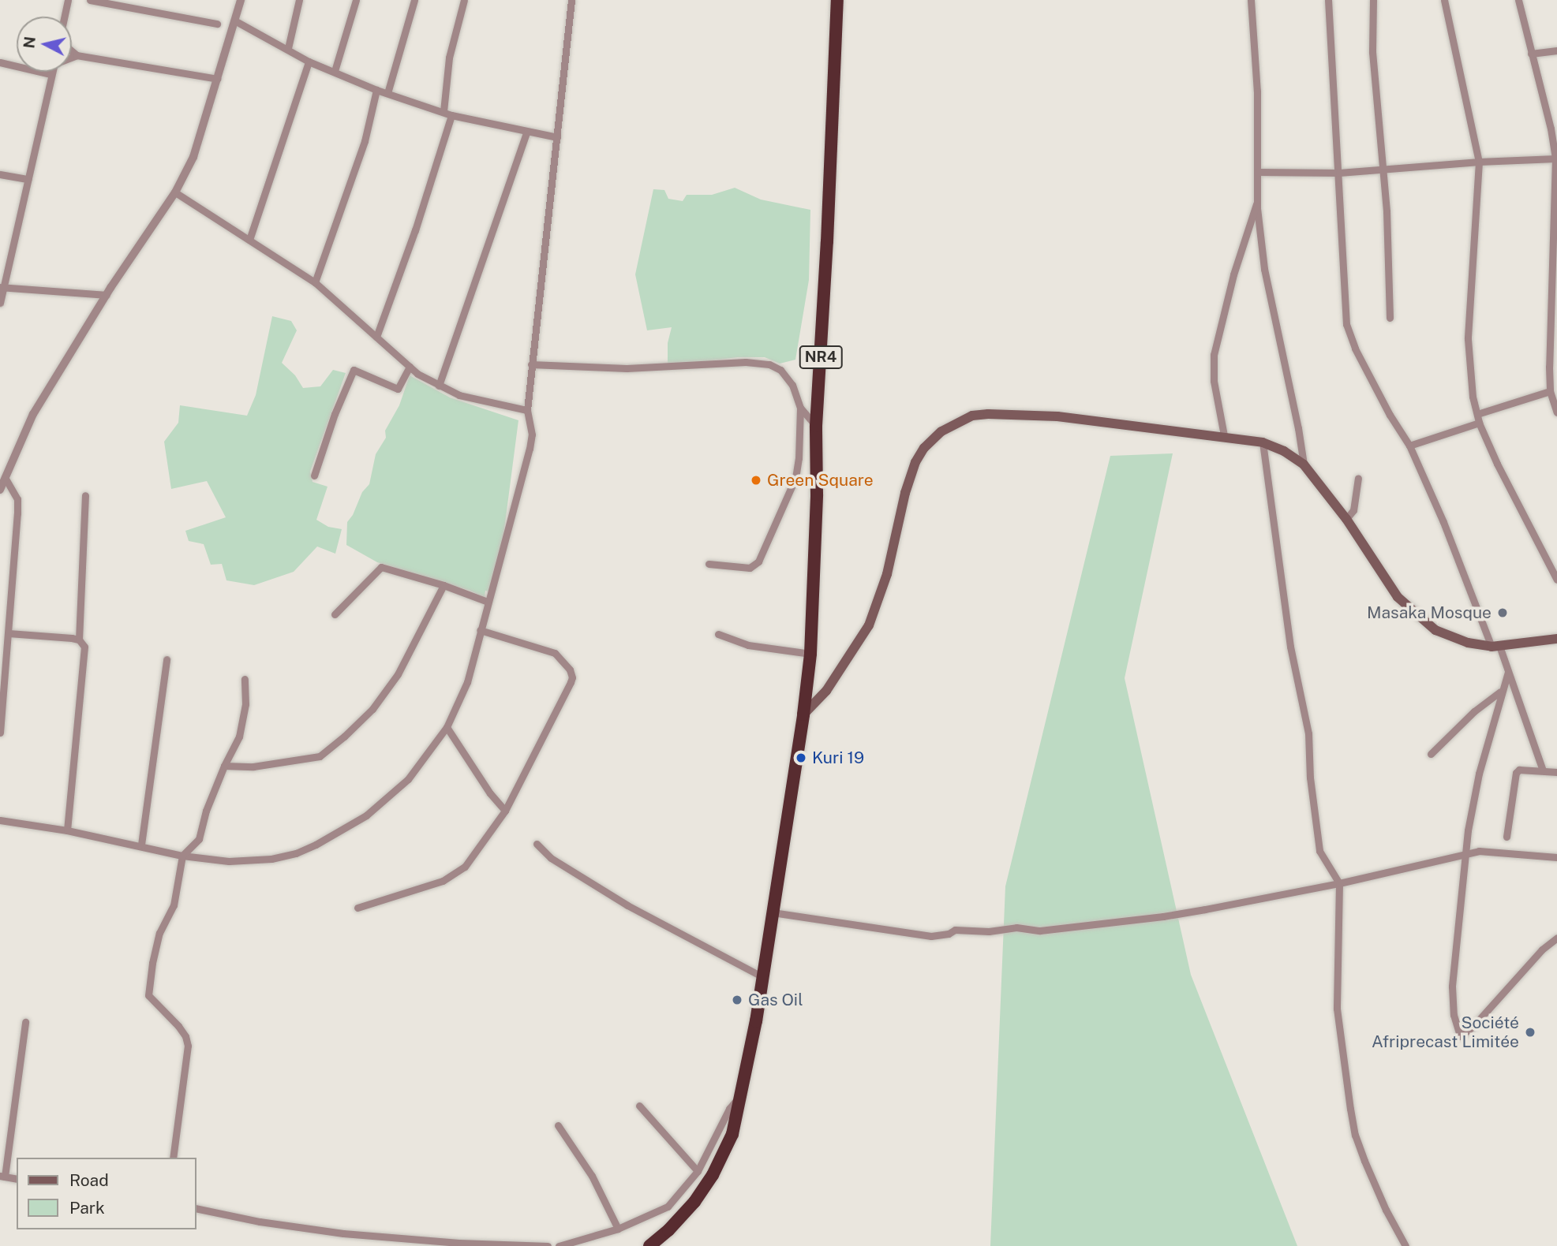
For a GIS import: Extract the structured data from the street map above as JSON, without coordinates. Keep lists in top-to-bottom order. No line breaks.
{"streets":{"highway":["NR4"]},"places":["Green Square","Masaka Mosque","Kuri 19","Gas Oil","Société Afriprecast Limitée"],"legend":["Road","Park"],"north":"left"}
